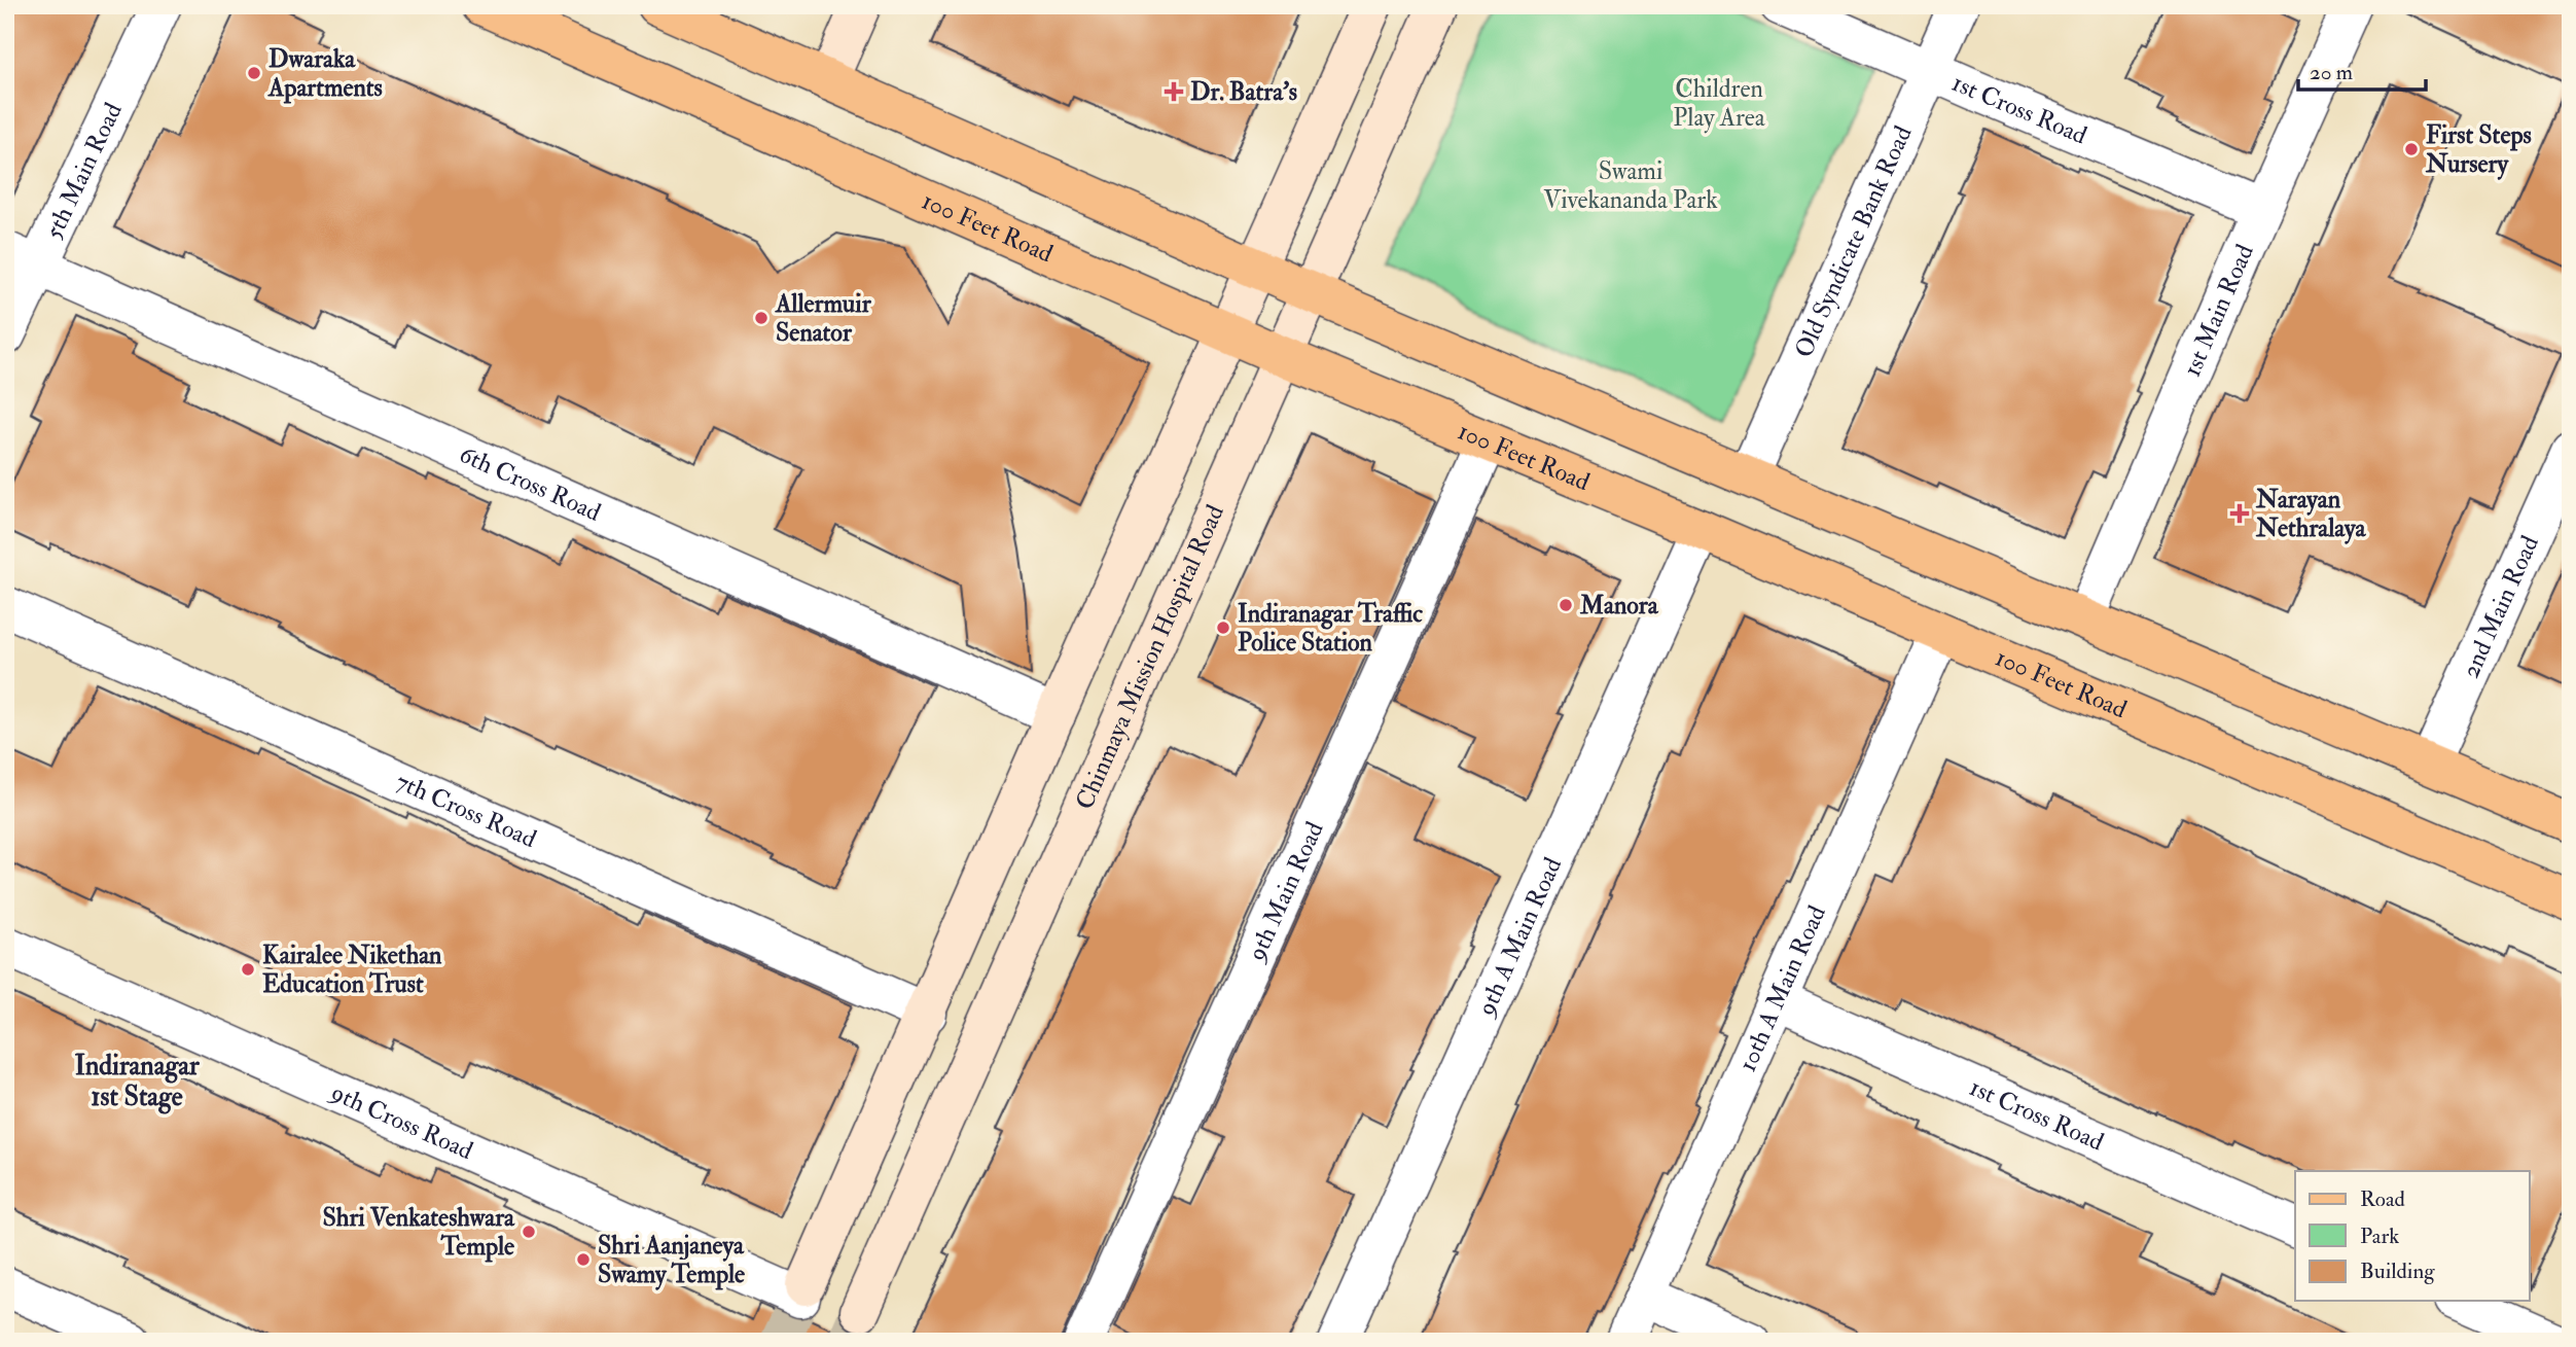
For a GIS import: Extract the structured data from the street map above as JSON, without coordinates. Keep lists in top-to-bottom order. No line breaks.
{"streets":{"main road":["100 Feet Road","Chinmaya Mission Hospital Road"],"street":["1st Cross Road","5th Main Road","Old Syndicate Bank Road","1st Main Road","6th Cross Road","2nd Main Road","7th Cross Road","9th Main Road","9th A Main Road","10th A Main Road","9th Cross Road"]},"crossings":[["1st Cross Road","Old Syndicate Bank Road"],["1st Cross Road","1st Main Road"],["1st Cross Road","10th A Main Road"],["5th Main Road","6th Cross Road"],["100 Feet Road","Chinmaya Mission Hospital Road"],["100 Feet Road","9th Main Road"],["100 Feet Road","9th A Main Road"],["100 Feet Road","10th A Main Road"],["Chinmaya Mission Hospital Road","9th Cross Road"]],"districts":["Indiranagar 1st Stage"],"parks":["Children Play Area","Swami Vivekananda Park"],"places":{"other":["Dwaraka Apartments","First Steps Nursery","Allermuir Senator","Manora","Indiranagar Traffic Police Station","Kairalee Nikethan Education Trust","Shri Venkateshwara Temple","Shri Aanjaneya Swamy Temple"],"health":["Dr. Batra's","Narayan Nethralaya"]},"legend":["Road","Park","Building"],"scale_bar":"20 m"}
